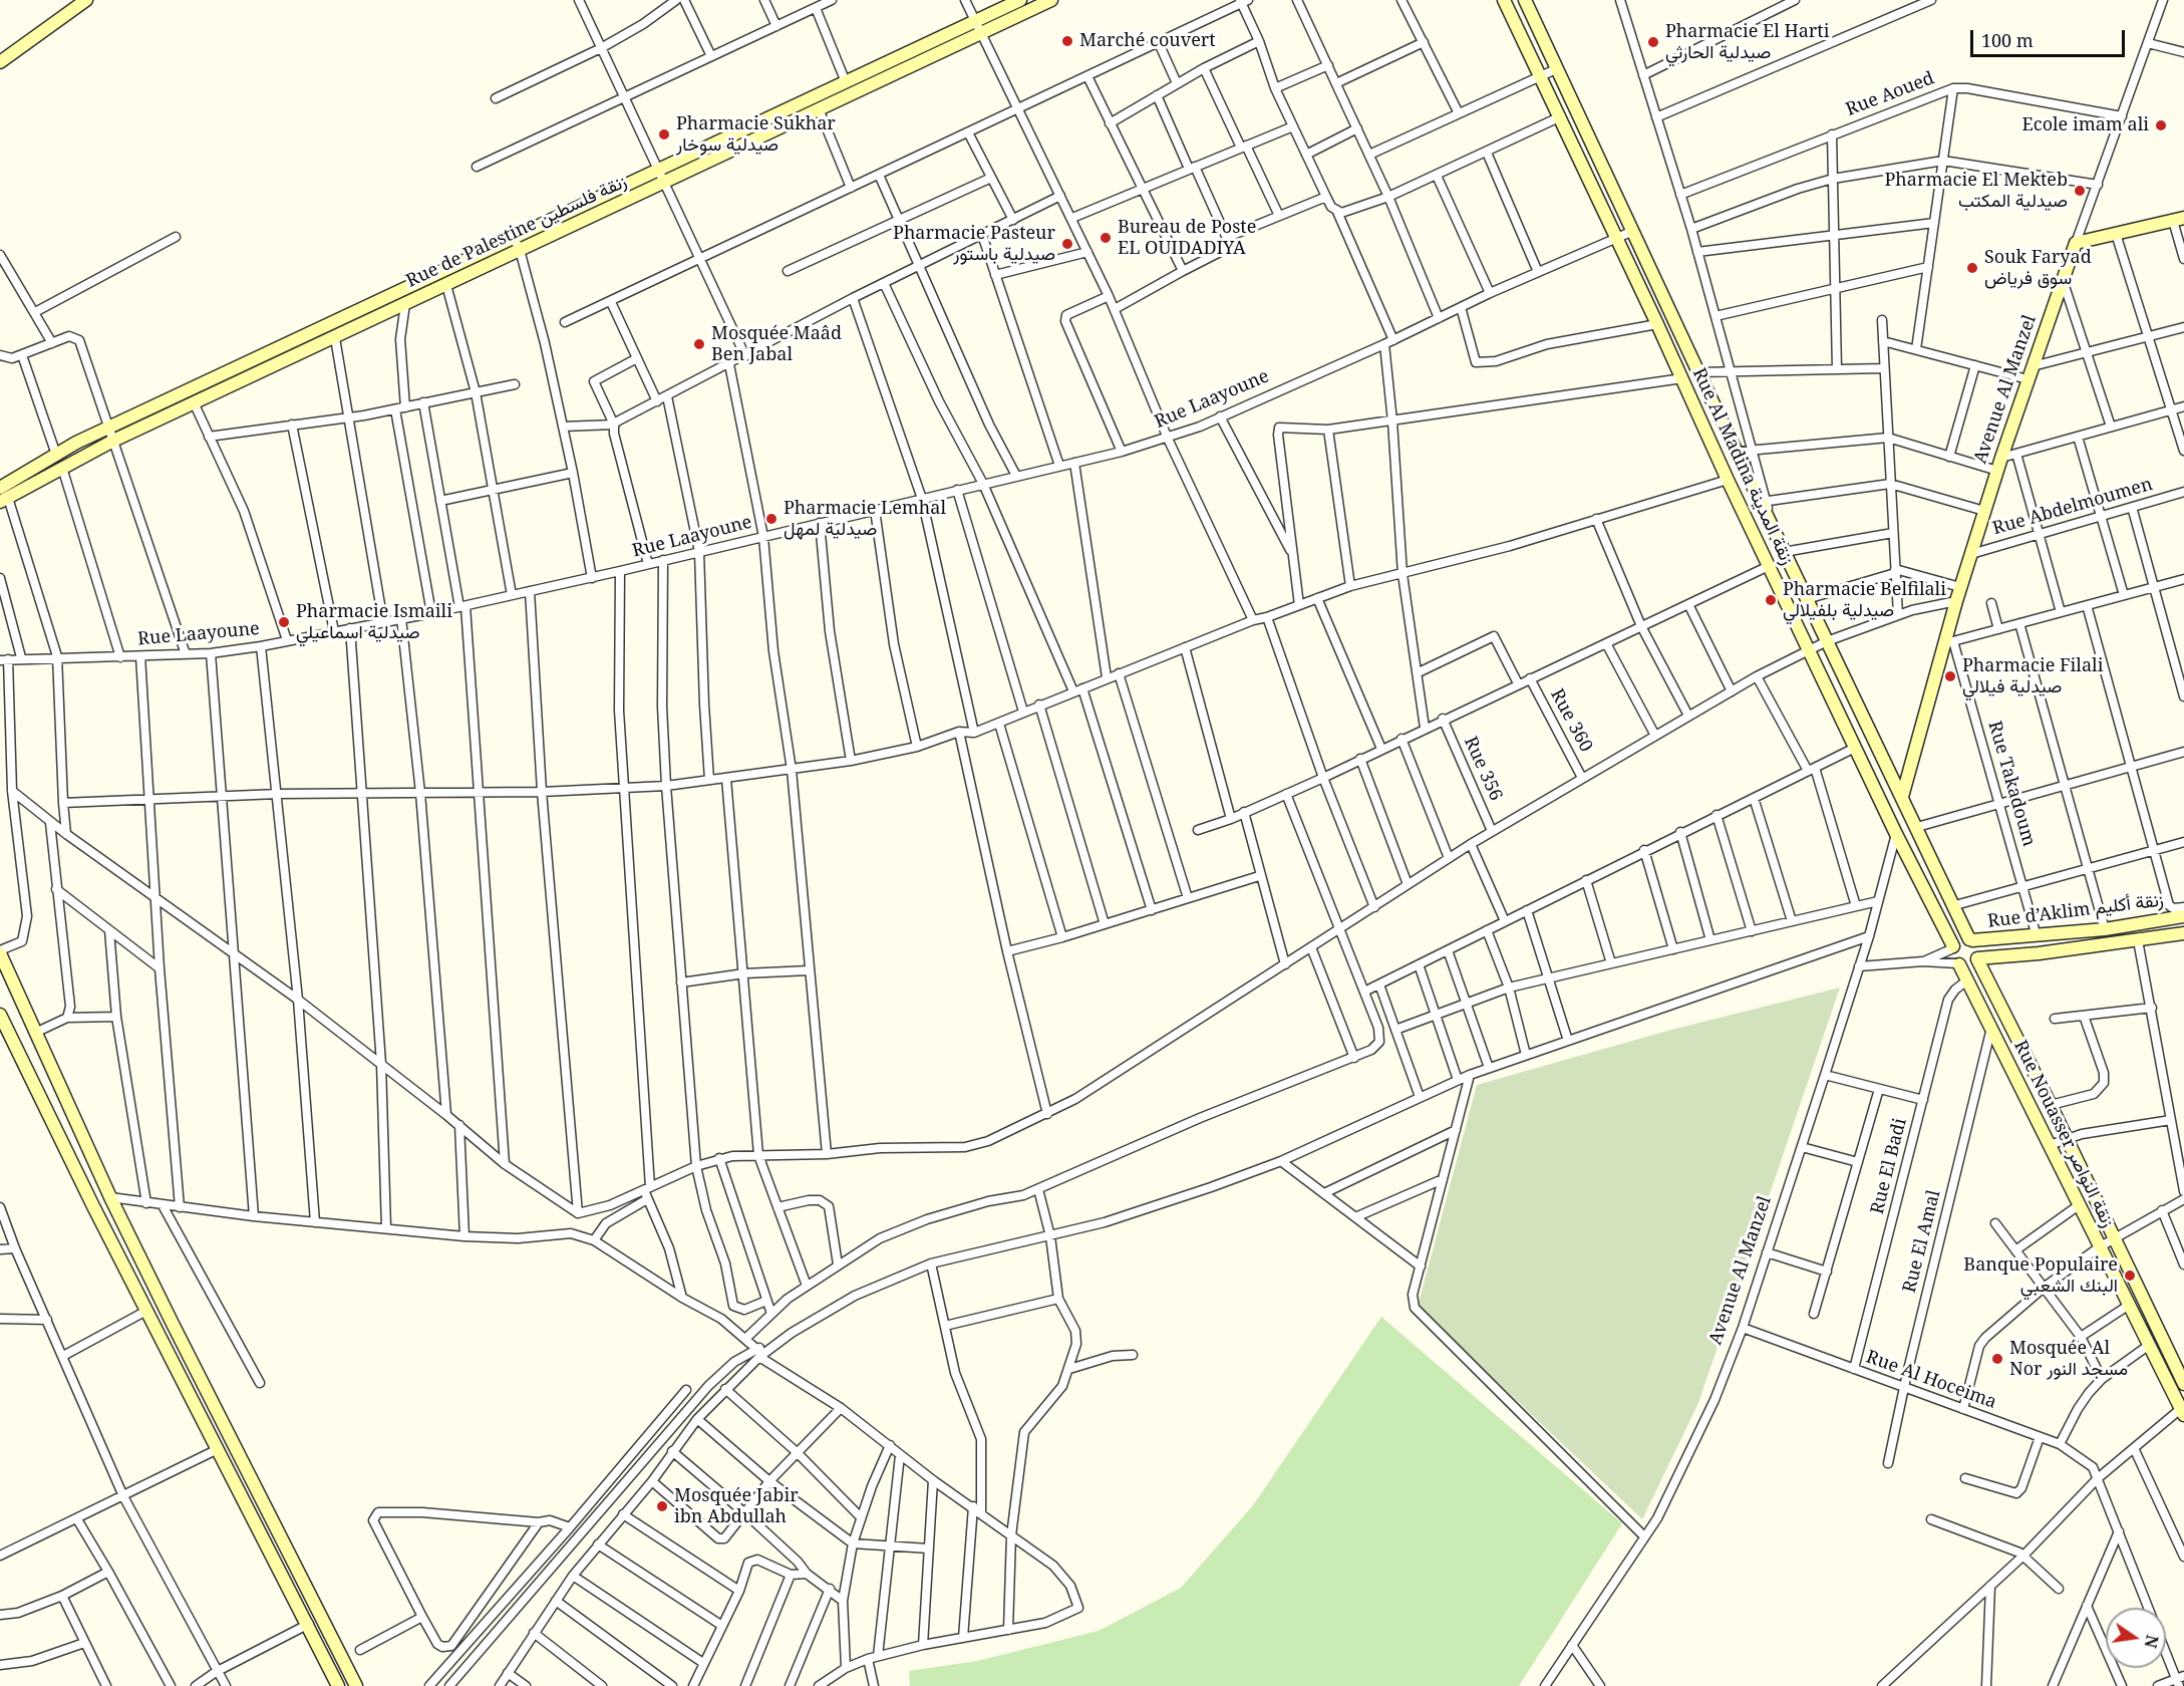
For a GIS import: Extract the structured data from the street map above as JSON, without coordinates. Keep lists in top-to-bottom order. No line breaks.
{"streets":{"main road":["Rue de Palestine زنقة فلسطين","Avenue Al Manzel","Rue Al Madina زنقة المدينة","Rue d’Aklim زنقة أكليم","Rue Nouasser زنقة النواصر"],"street":["Rue Aoued","Rue Laayoune","Rue Abdelmoumen","Rue 360","Rue 356","Rue Takadoum","Rue El Badi","Rue El Amal","Rue Al Hoceima"]},"crossings":[["Rue Aoued","Avenue Al Manzel"],["Avenue Al Manzel","Rue Al Madina زنقة المدينة"],["Avenue Al Manzel","Rue Abdelmoumen"],["Avenue Al Manzel","Rue Takadoum"],["Avenue Al Manzel","Rue Al Hoceima"],["Rue Laayoune","Rue Al Madina زنقة المدينة"],["Rue Al Madina زنقة المدينة","Rue d’Aklim زنقة أكليم"],["Rue Al Madina زنقة المدينة","Rue Nouasser زنقة النواصر"],["Rue Takadoum","Rue d’Aklim زنقة أكليم"],["Rue d’Aklim زنقة أكليم","Rue Nouasser زنقة النواصر"],["Rue Nouasser زنقة النواصر","Rue El Badi"],["Rue Nouasser زنقة النواصر","Rue El Amal"],["Rue El Badi","Rue Al Hoceima"],["Rue El Amal","Rue Al Hoceima"]],"places":["Marché couvert","Pharmacie El Harti صيدلية الحارثي","Ecole imam ali","Pharmacie Sukhar صيدلية سوخار","Pharmacie El Mekteb صيدلية المكتب","Bureau de Poste EL OUIDADIYA","Pharmacie Pasteur صيدلية باستور","Souk Faryad سوق فرياض","Mosquée Maâd Ben Jabal","Pharmacie Lemhal صيدلية لمهل","Pharmacie Belfilali صيدلية بلفيلالي","Pharmacie Ismaili صيدلية اسماعيلي","Pharmacie Filali صيدلية فيلالي","Banque Populaire البنك الشعبي","Mosquée Al Nor مسجد النور","Mosquée Jabir ibn Abdullah"],"scale_bar":"100 m","north":"right"}
